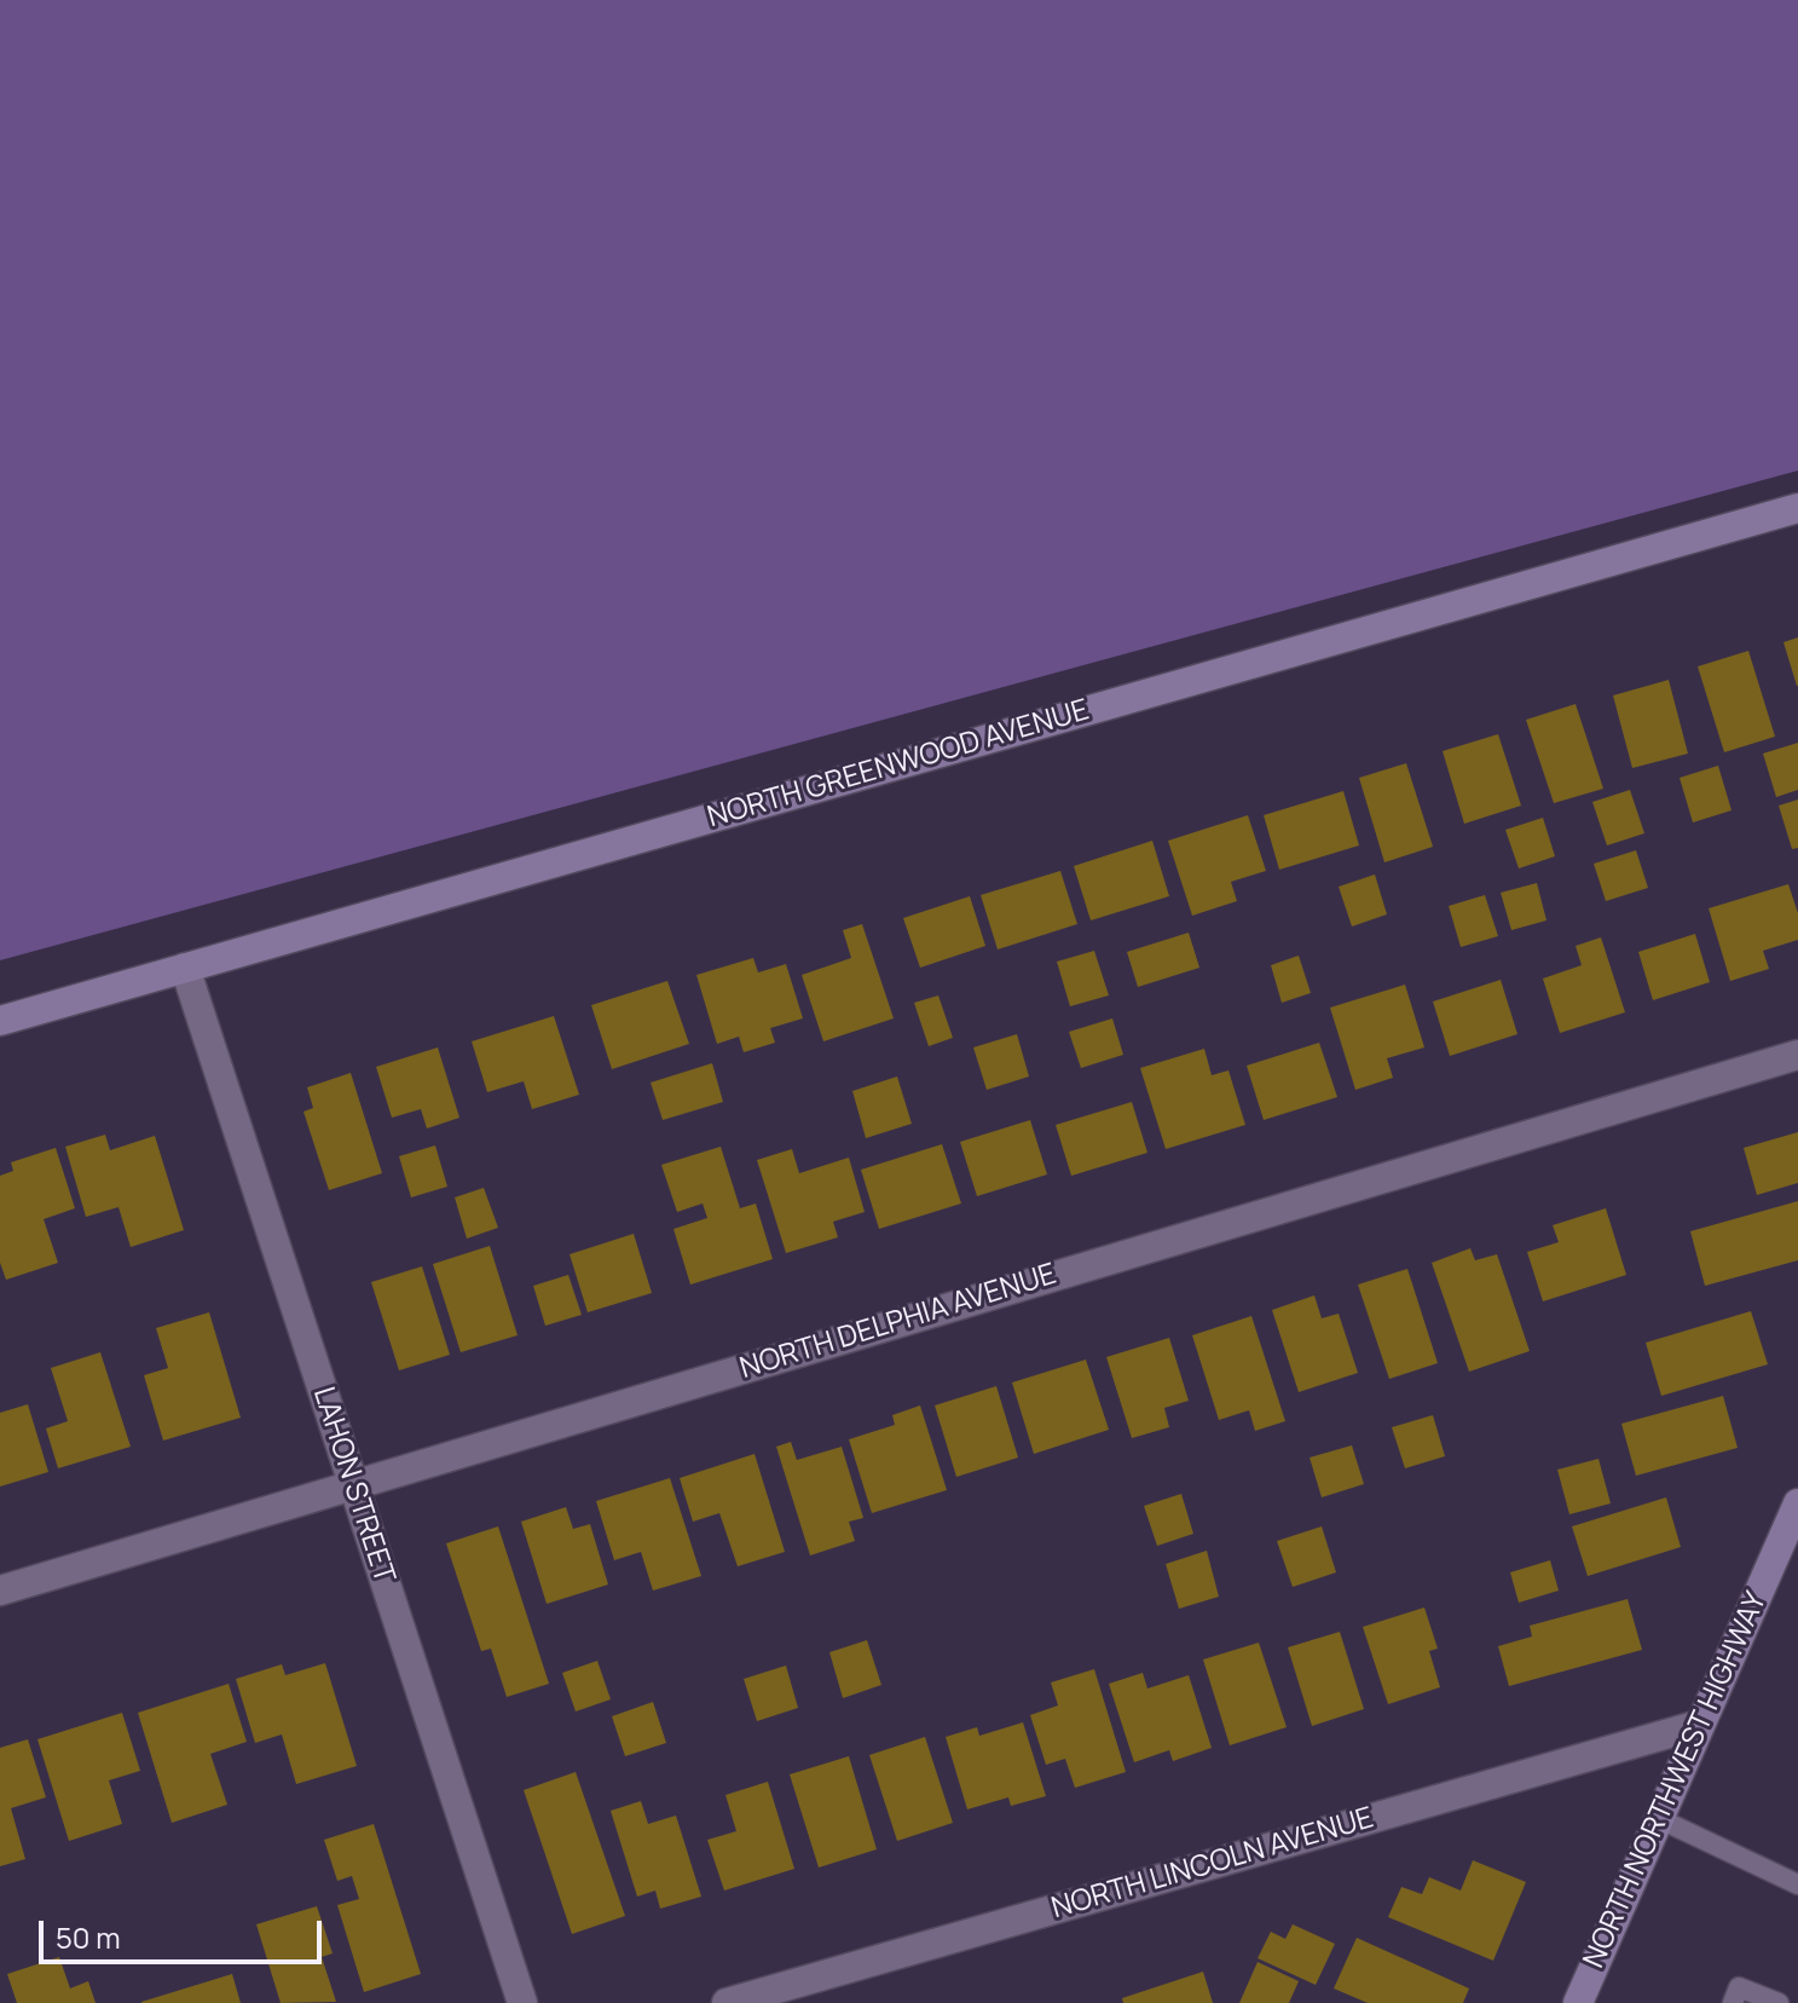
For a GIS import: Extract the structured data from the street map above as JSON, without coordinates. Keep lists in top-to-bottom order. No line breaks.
{"streets":{"street":["NORTH GREENWOOD AVENUE","NORTH DELPHIA AVENUE","LAHON STREET","NORTH NORTHWEST HIGHWAY","NORTH LINCOLN AVENUE"]},"crossings":[["NORTH GREENWOOD AVENUE","LAHON STREET"],["NORTH DELPHIA AVENUE","LAHON STREET"],["NORTH NORTHWEST HIGHWAY","NORTH LINCOLN AVENUE"]],"scale_bar":"50 m"}
